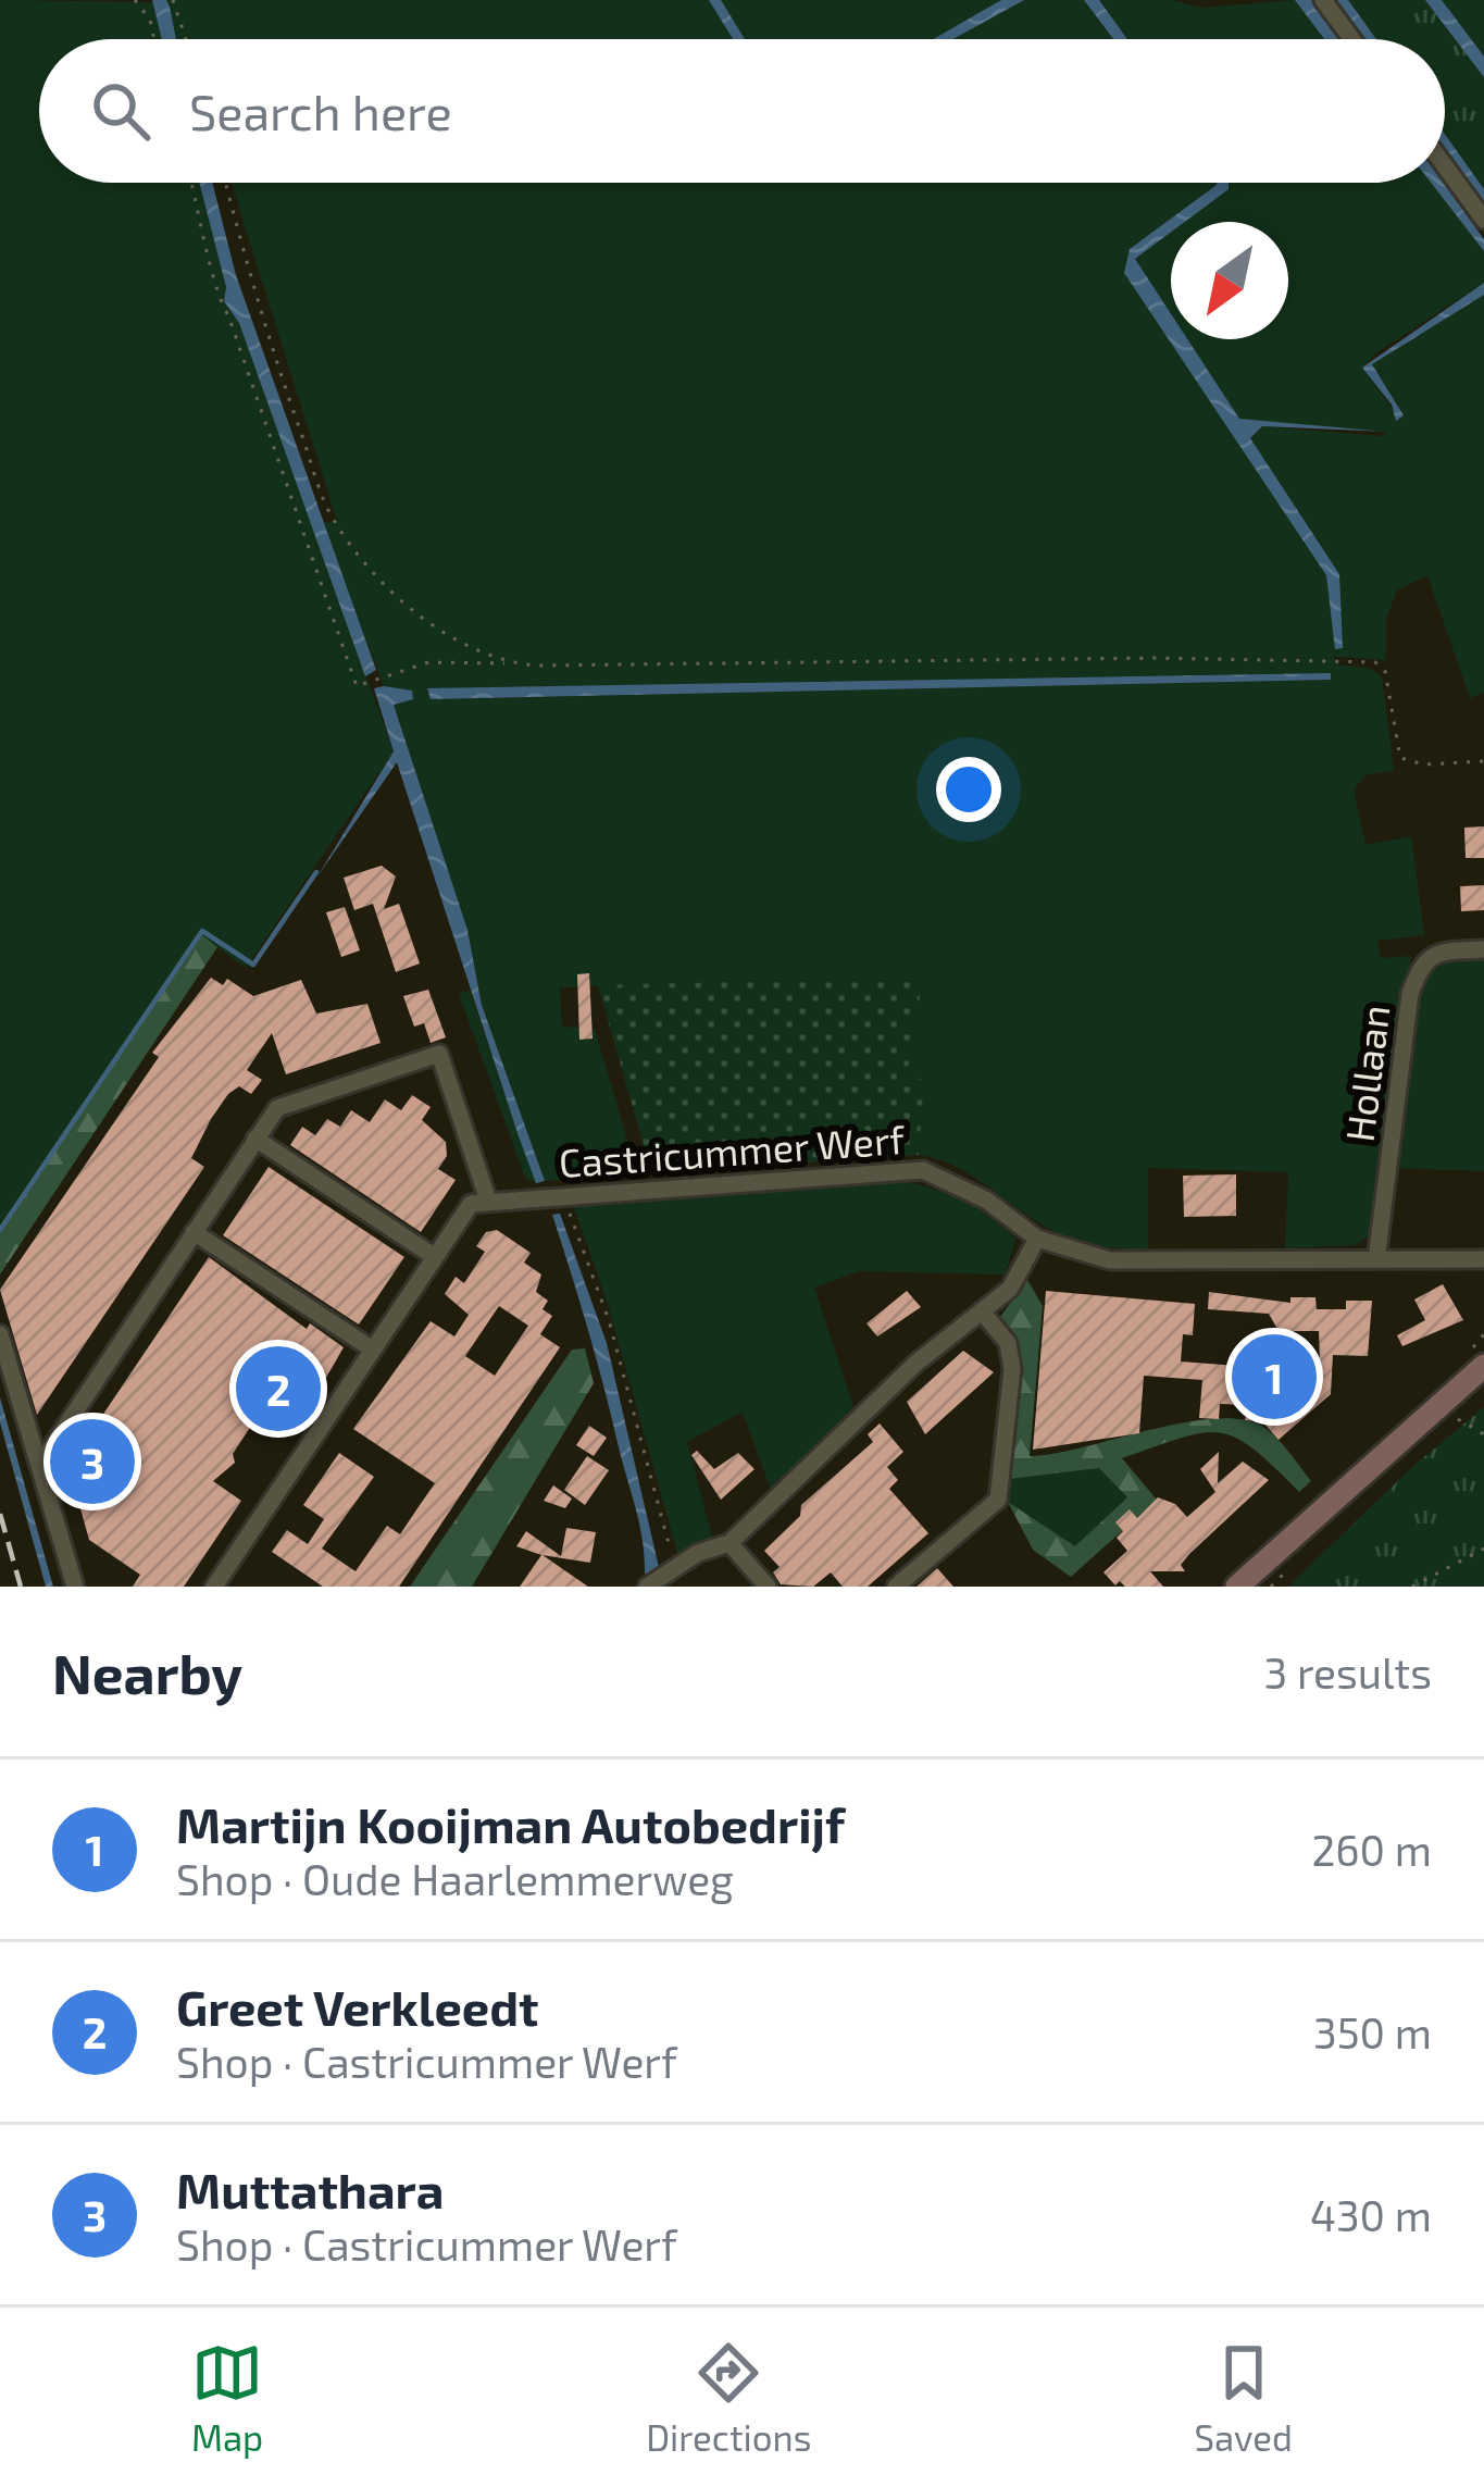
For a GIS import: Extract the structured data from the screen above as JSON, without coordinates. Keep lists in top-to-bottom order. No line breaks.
{"streets":{"street":["Hollaan","Castricummer Werf"]},"north":"bottom left","page":{"search":"Search here","pins":["1","2","3"],"heading":["Nearby","3 results"],"list":[{"mark":"1","name":"Martijn Kooijman Autobedrijf","note":"Shop · Oude Haarlemmerweg","value":"260 m"},{"mark":"2","name":"Greet Verkleedt","note":"Shop · Castricummer Werf","value":"350 m"},{"mark":"3","name":"Muttathara","note":"Shop · Castricummer Werf","value":"430 m"}],"nav":["Map","Directions","Saved"]}}
